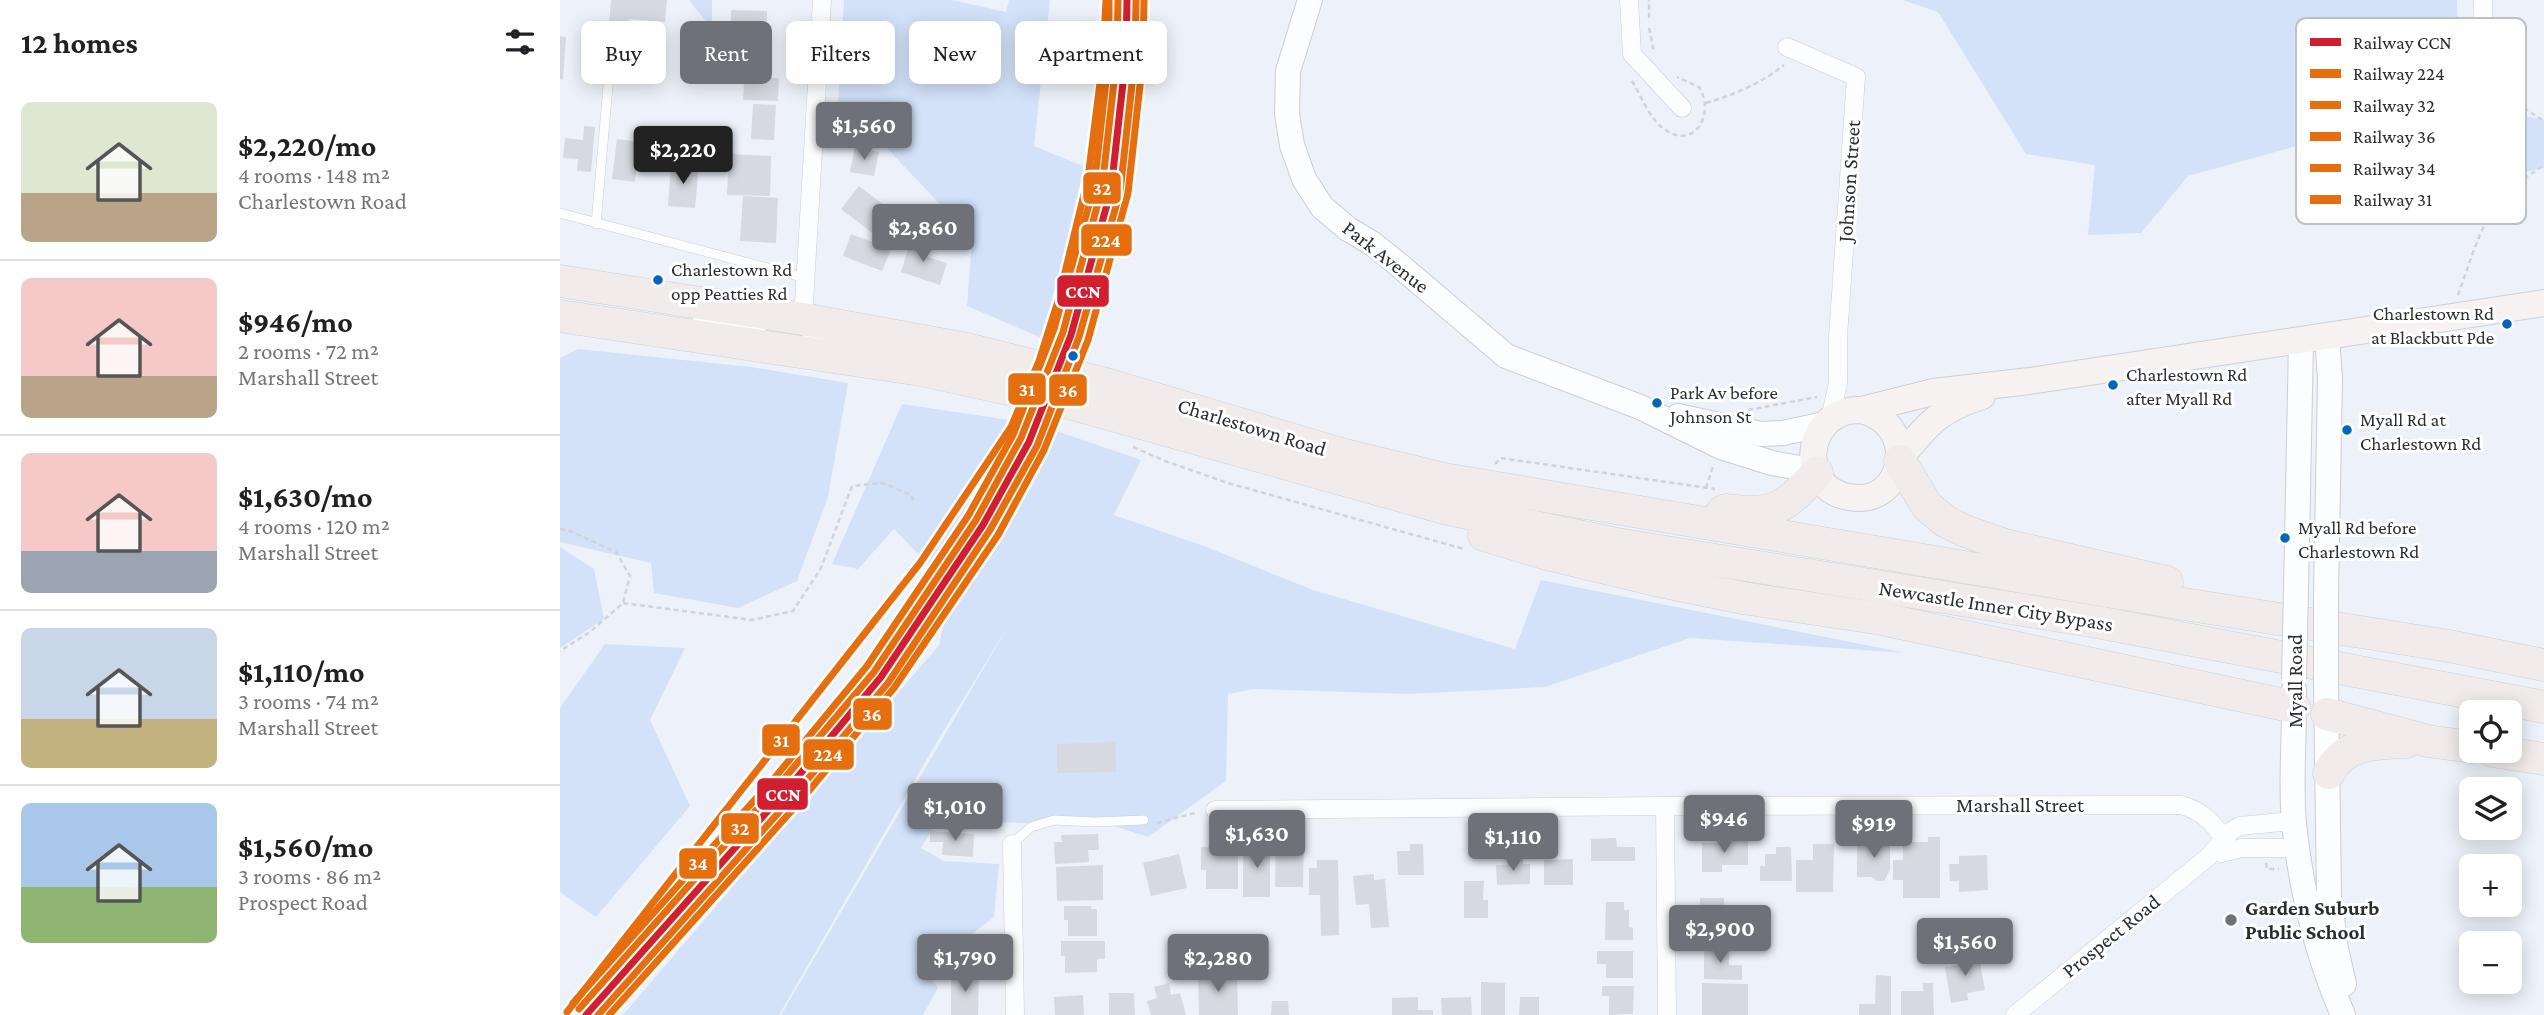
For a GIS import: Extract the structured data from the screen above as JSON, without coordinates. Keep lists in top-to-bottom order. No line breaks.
{"streets":{"highway":["Charlestown Road","Newcastle Inner City Bypass"],"main road":["Park Avenue","Myall Road"],"street":["Johnson Street","Marshall Street","Prospect Road"]},"crossings":[["Johnson Street","Park Avenue"],["Charlestown Road","Newcastle Inner City Bypass"],["Myall Road","Prospect Road"],["Marshall Street","Prospect Road"]],"places":["Charlestown Rd opp Peatties Rd","Charlestown Rd at Blackbutt Pde","Charlestown Rd after Myall Rd","Park Av before Johnson St","Myall Rd at Charlestown Rd","Myall Rd before Charlestown Rd","Garden Suburb Public School"],"lines":["rail line CCN","rail line 224","rail line 32","rail line 36","rail line 34","rail line 31"],"legend":["Railway CCN","Railway 224","Railway 32","Railway 36","Railway 34","Railway 31"],"page":{"heading":"12 homes","chip":["Buy","Rent","Filters","New","Apartment"],"list":[{"name":"$2,220/mo","note":"4 rooms · 148 m² · Charlestown Road"},{"name":"$946/mo","note":"2 rooms · 72 m² · Marshall Street"},{"name":"$1,630/mo","note":"4 rooms · 120 m² · Marshall Street"},{"name":"$1,110/mo","note":"3 rooms · 74 m² · Marshall Street"},{"name":"$1,560/mo","note":"3 rooms · 86 m² · Prospect Road"}],"price":["$1,560","$2,220","$2,860","$1,010","$946","$919","$1,630","$1,110","$2,900","$1,560","$1,790","$2,280"],"map_buttons":["+","−"]}}
